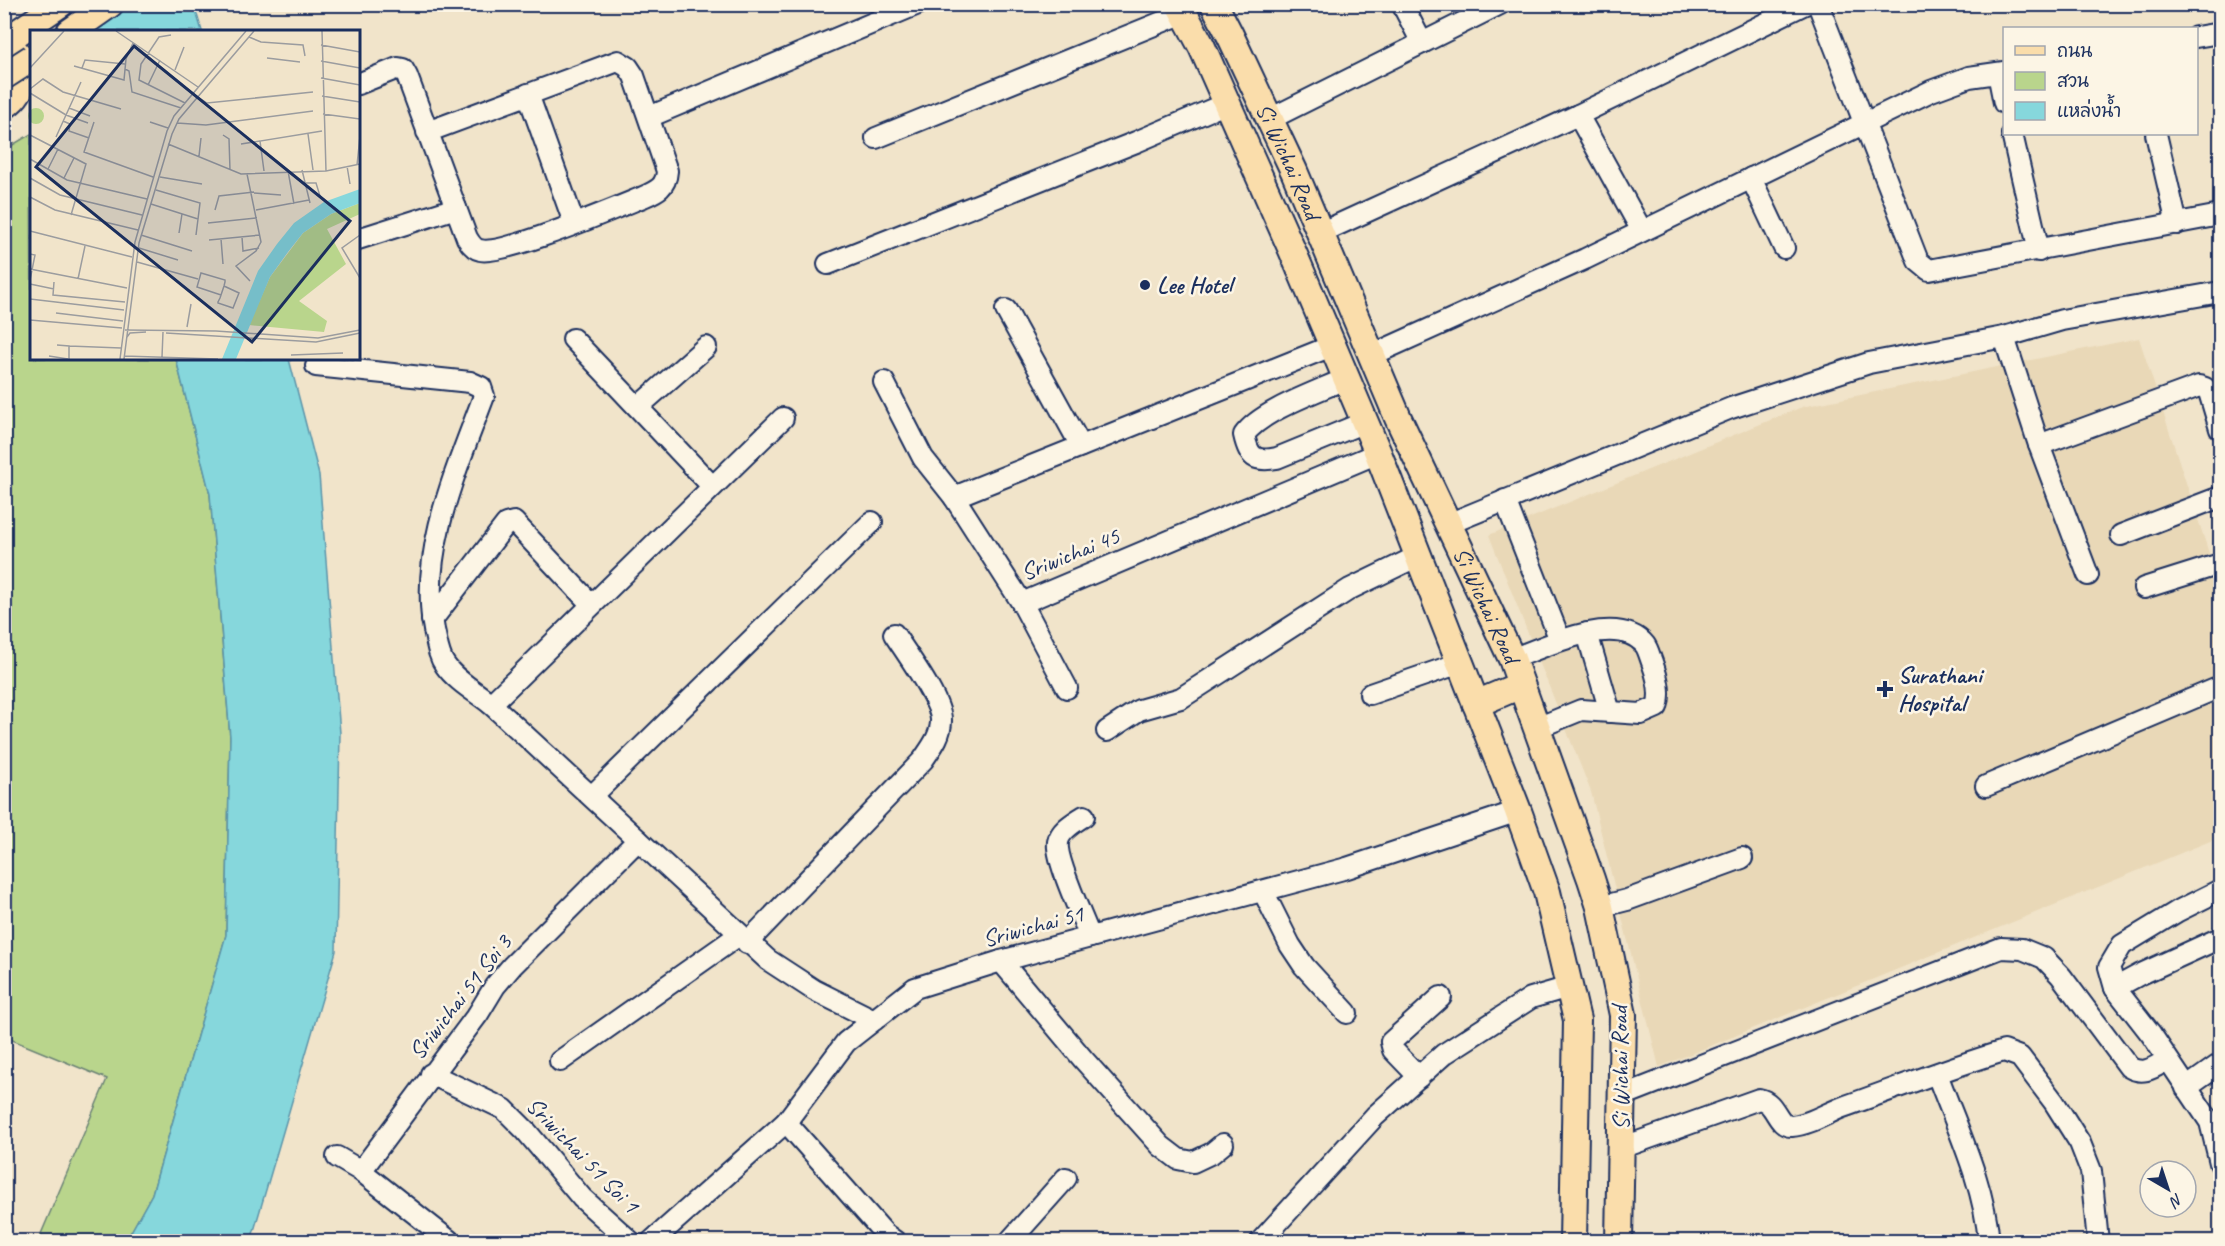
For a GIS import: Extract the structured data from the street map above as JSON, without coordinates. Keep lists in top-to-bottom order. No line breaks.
{"streets":{"main road":["Si Wichai Road"],"street":["Sriwichai 45","Sriwichai 51","Sriwichai 51 Soi 3","Sriwichai 51 Soi 1"]},"crossings":[["Si Wichai Road","Sriwichai 45"],["Si Wichai Road","Sriwichai 51"],["Sriwichai 51 Soi 3","Sriwichai 51 Soi 1"]],"places":{"other":["Lee Hotel"],"health":["Surathani Hospital"]},"legend":["ถนน","สวน","แหล่งน้ำ"],"north":"bottom right"}
